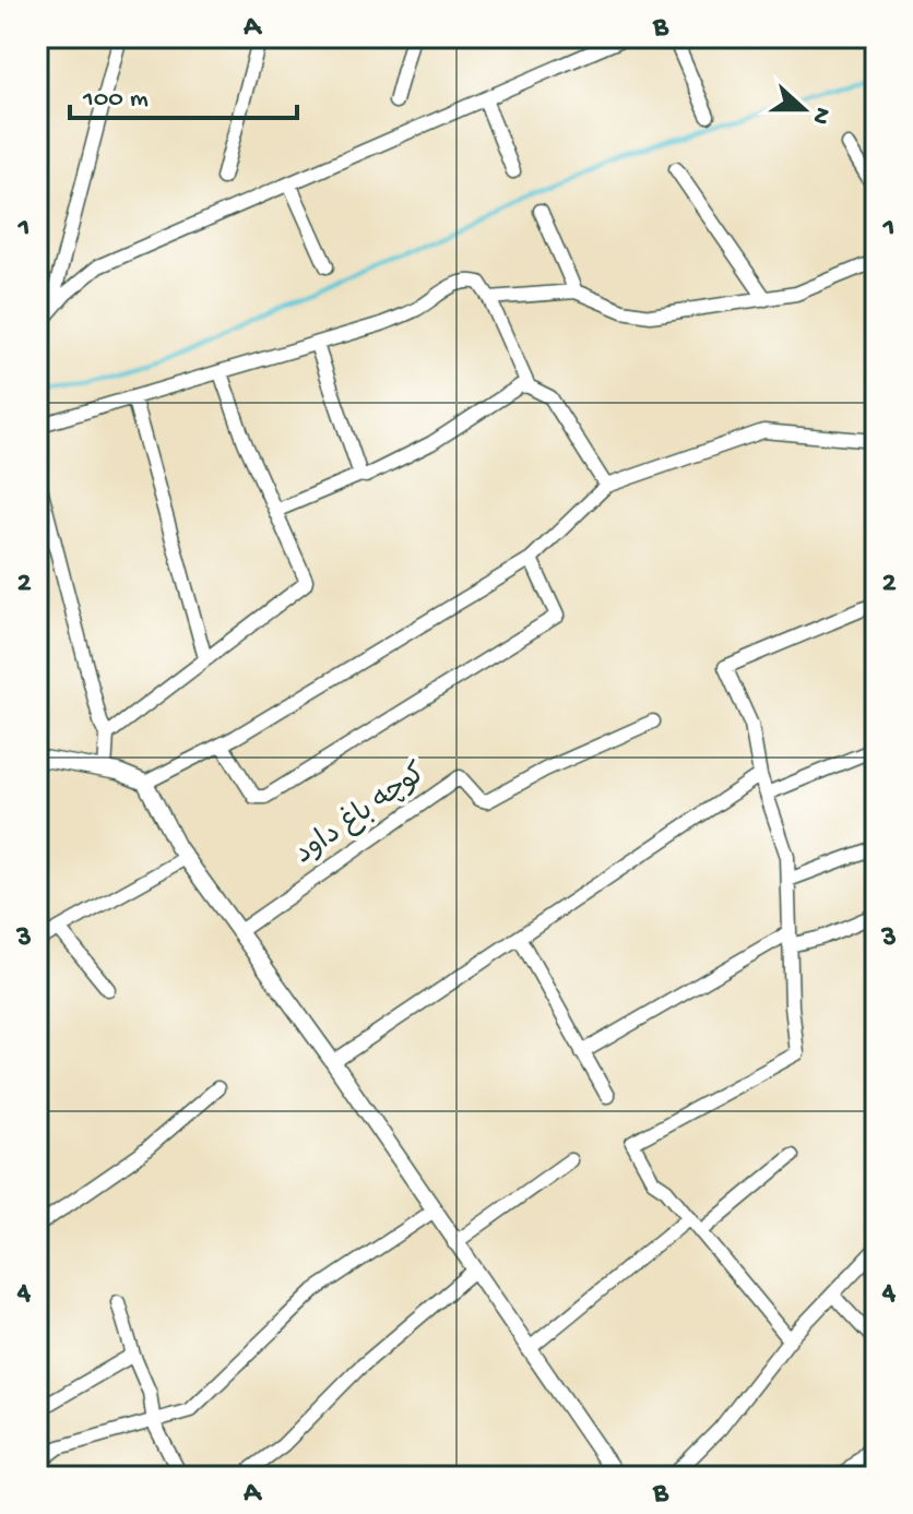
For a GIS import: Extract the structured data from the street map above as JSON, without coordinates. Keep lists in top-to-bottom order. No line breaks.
{"streets":{"street":["کوچه باغ داود"]},"scale_bar":"100 m","north":"right","grid":{"columns":["A","B"],"rows":["1","2","3","4"]}}
